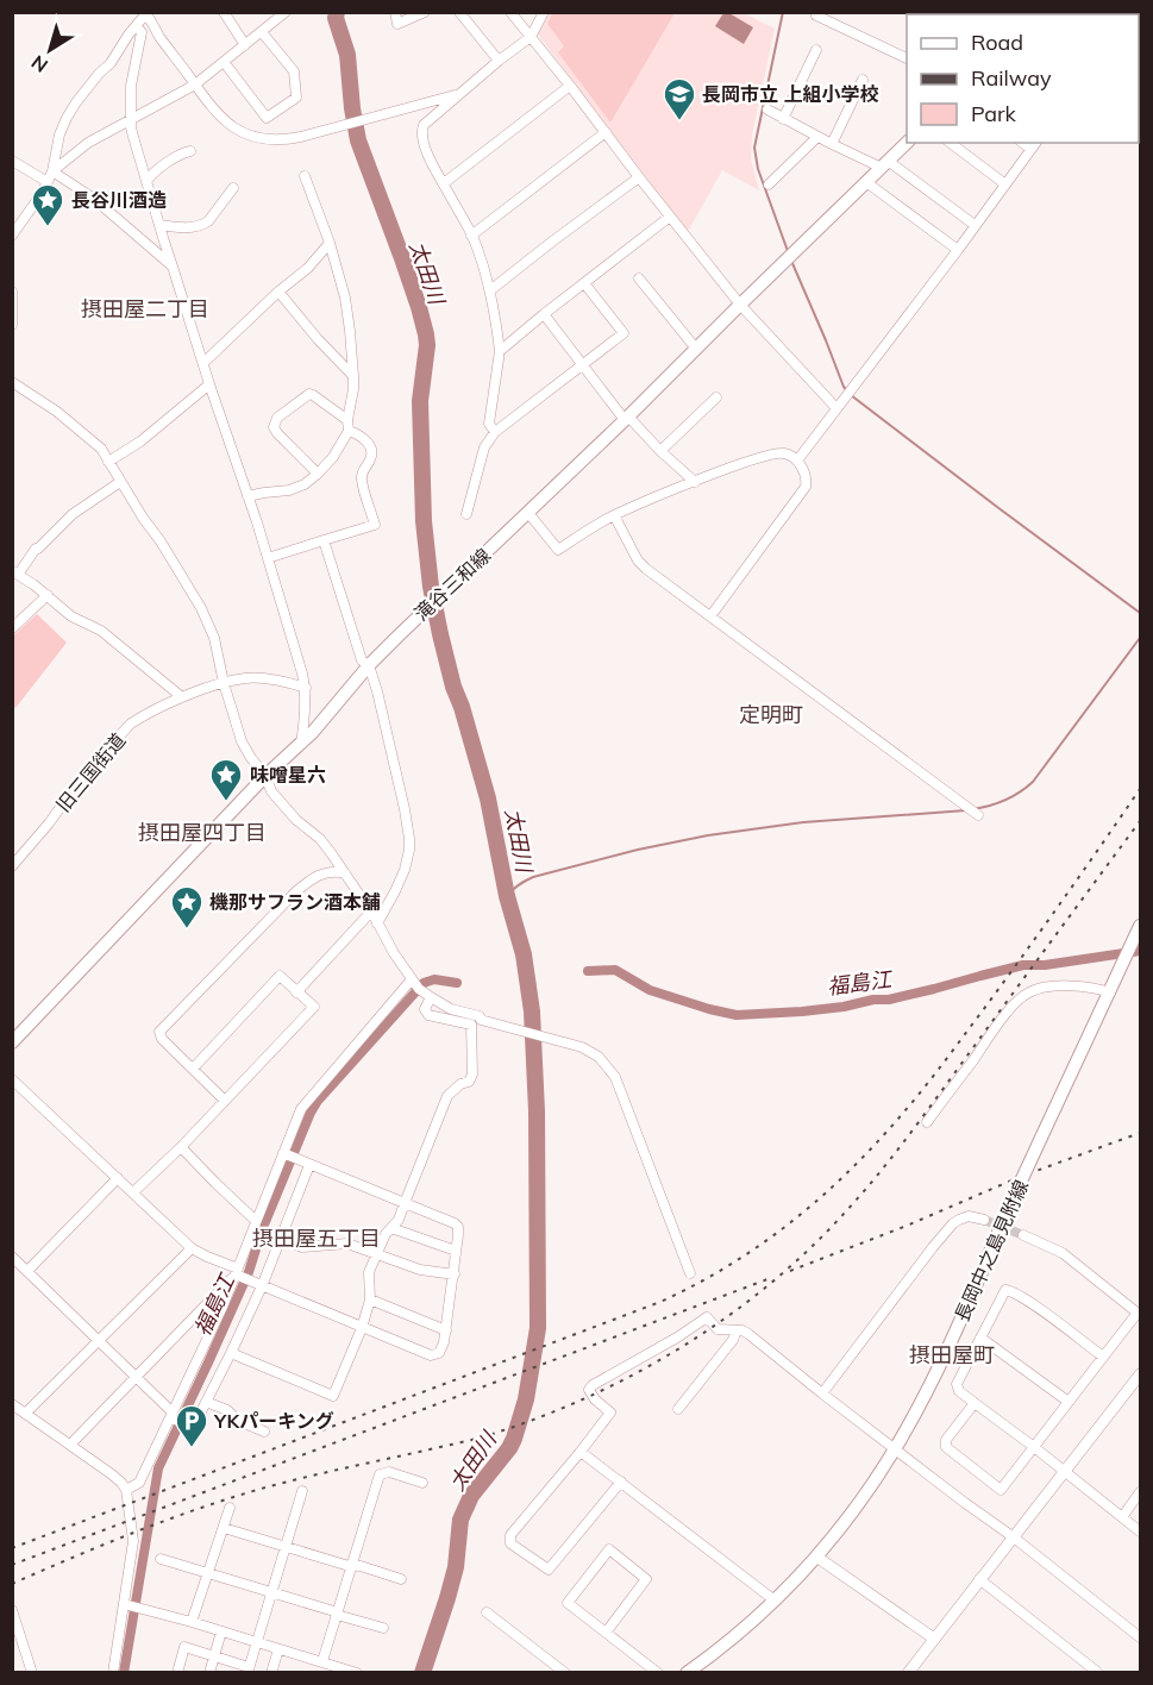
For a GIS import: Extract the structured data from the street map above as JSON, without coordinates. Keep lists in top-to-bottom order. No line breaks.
{"streets":{"main road":["滝谷三和線","長岡中之島見附線"],"street":["旧三国街道"]},"districts":["摂田屋二丁目","定明町","摂田屋四丁目","摂田屋五丁目","摂田屋町"],"water":["太田川","福島江"],"places":{"school or university":["長岡市立 上組小学校"],"place":["長谷川酒造","味噌星六","機那サフラン酒本舗"],"parking":["YKパーキング"]},"legend":["Road","Railway","Park"],"north":"bottom left"}
